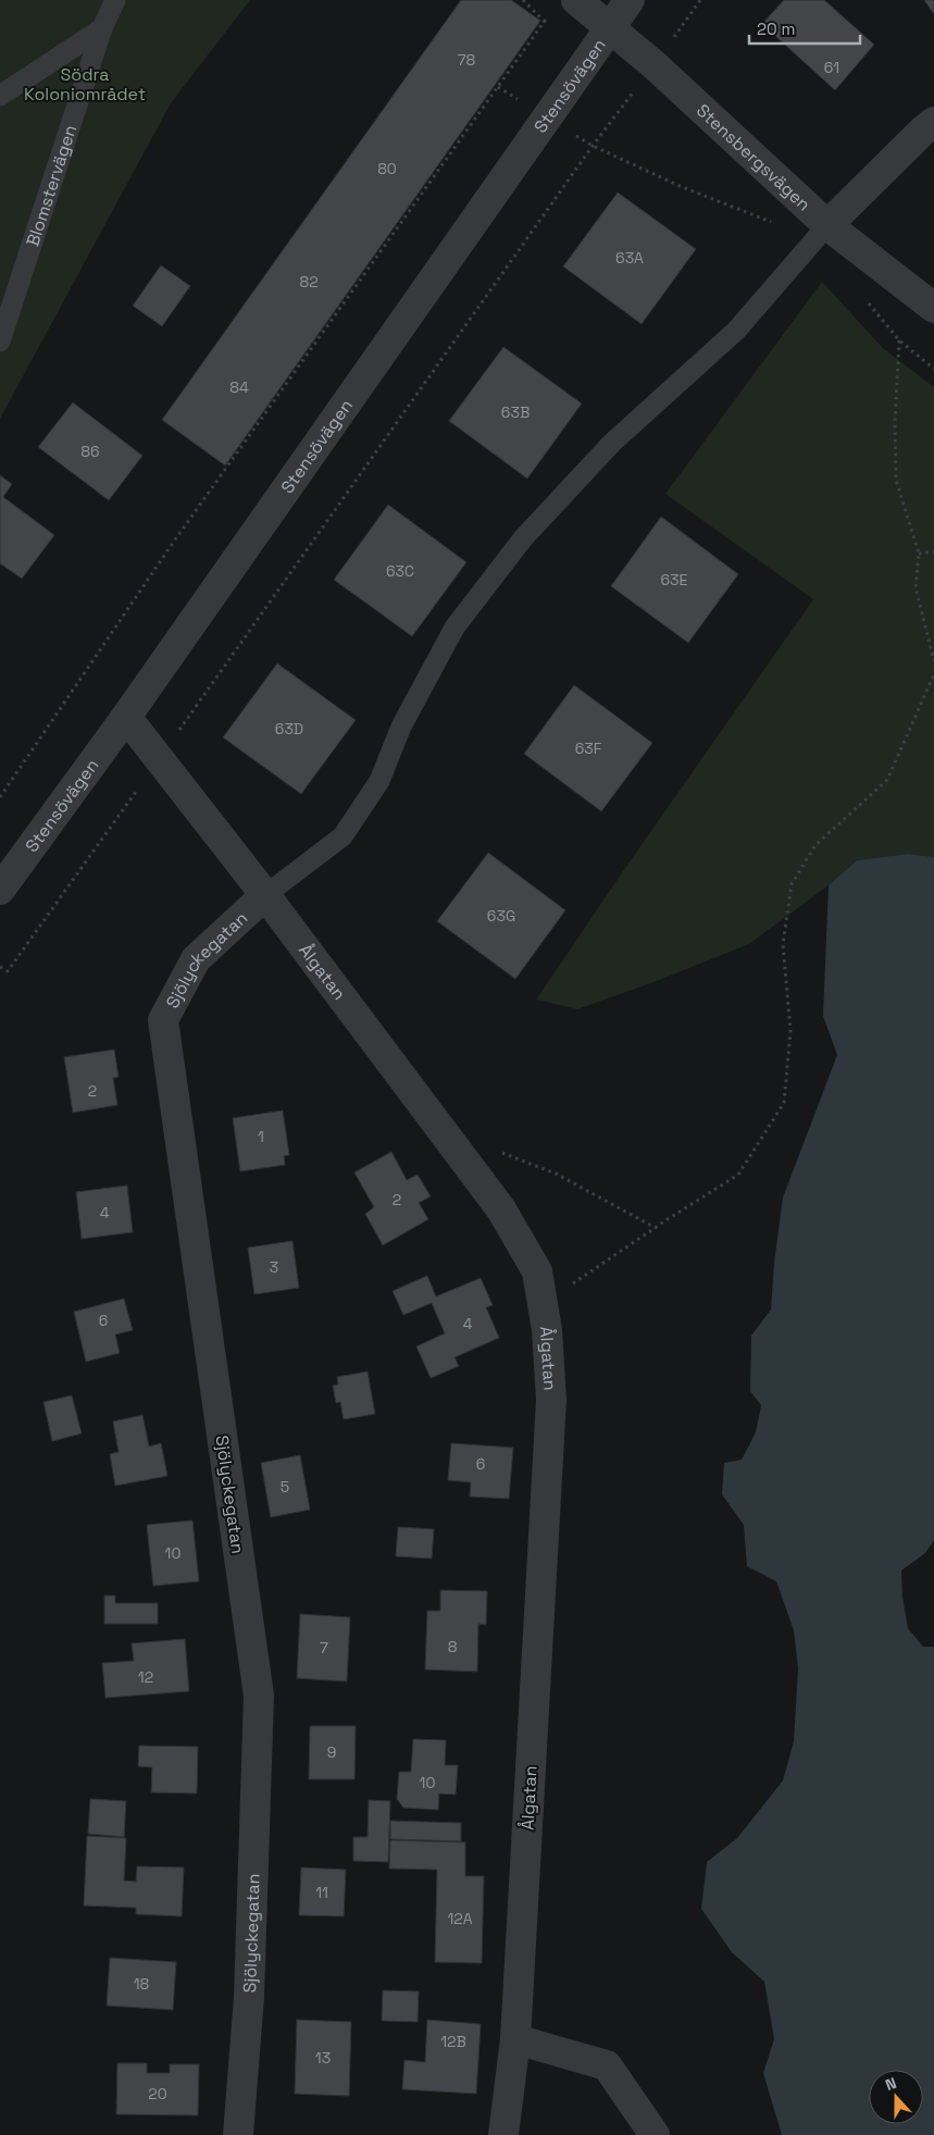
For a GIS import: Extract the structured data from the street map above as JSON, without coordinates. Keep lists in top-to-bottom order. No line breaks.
{"streets":{"street":["Stensövägen","Stensbergsvägen","Sjölyckegatan","Ålgatan"],"lane":["Blomstervägen"]},"crossings":[["Stensövägen","Stensbergsvägen"],["Stensövägen","Ålgatan"],["Sjölyckegatan","Ålgatan"]],"parks":["Södra Koloniområdet"],"house_numbers":["78","61","80","63A","82","84","63B","86","63C","63E","63D","63F","63G","2","1","2","4","3","6","4","6","5","10","8","7","12","9","10","11","12A","18","12B","13","20"],"scale_bar":"20 m","north":"top"}
